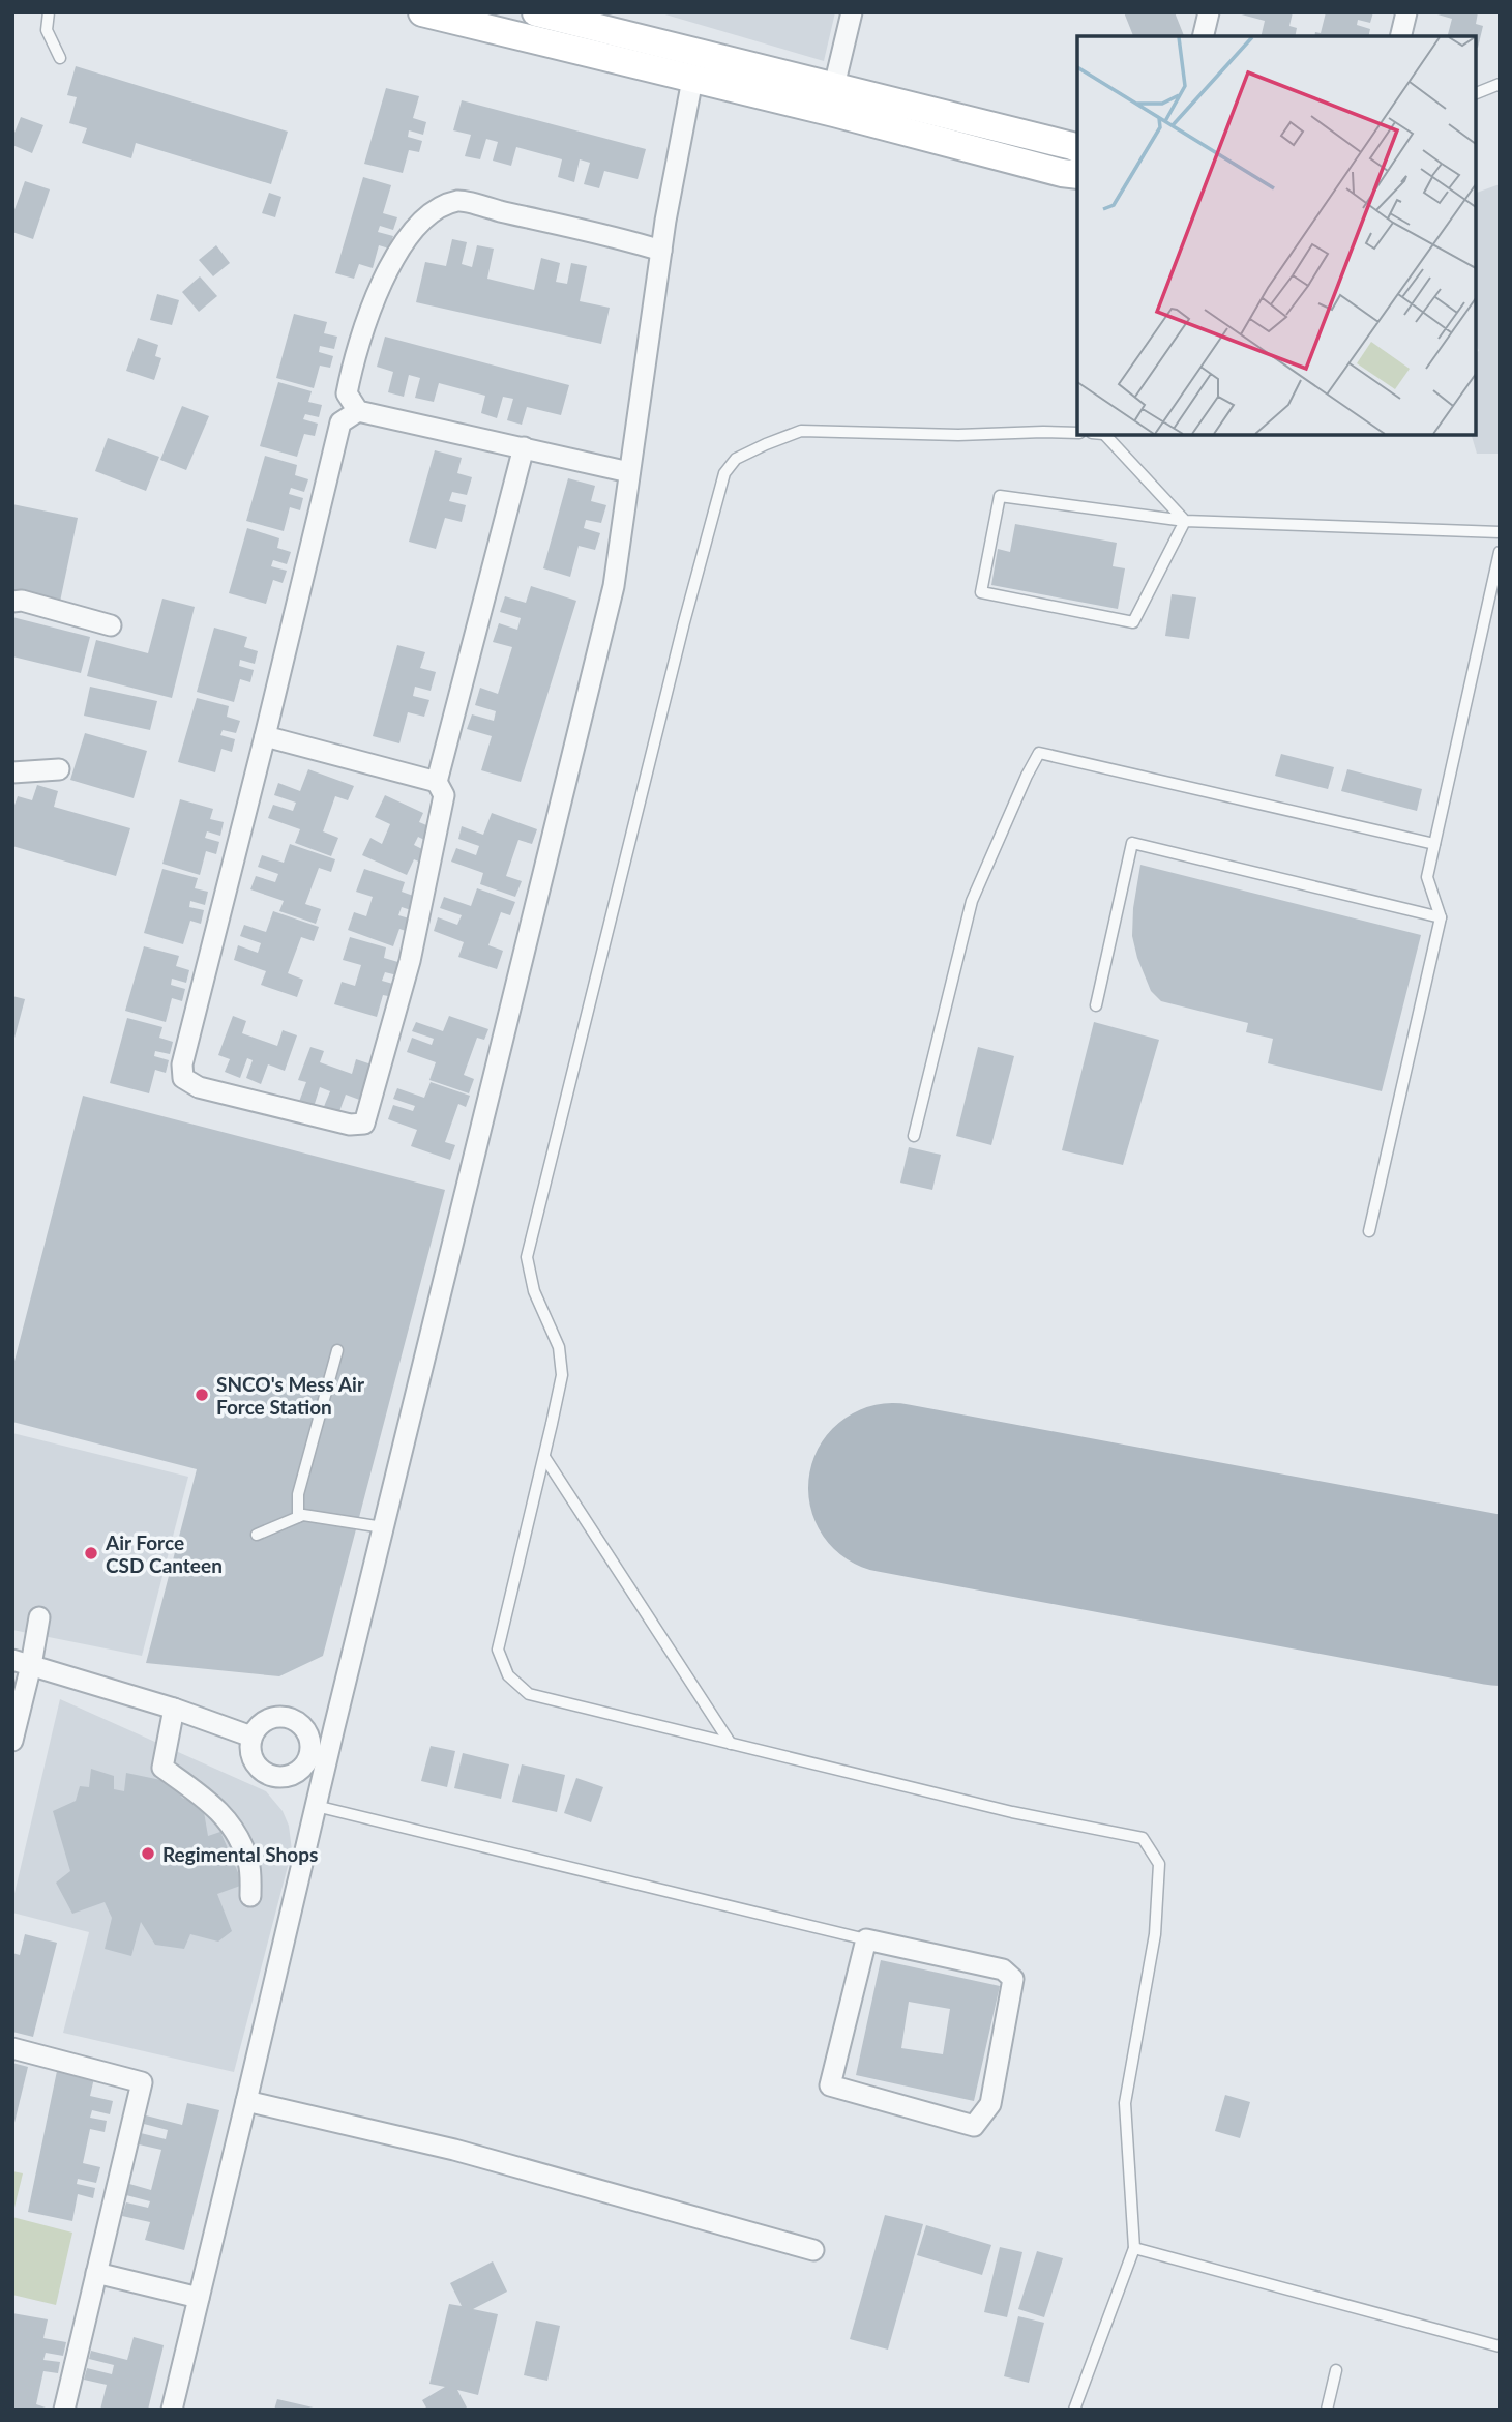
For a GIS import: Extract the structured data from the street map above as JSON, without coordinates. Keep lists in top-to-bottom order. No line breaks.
{"places":["SNCO's Mess Air Force Station","Air Force CSD Canteen","Regimental Shops"]}
